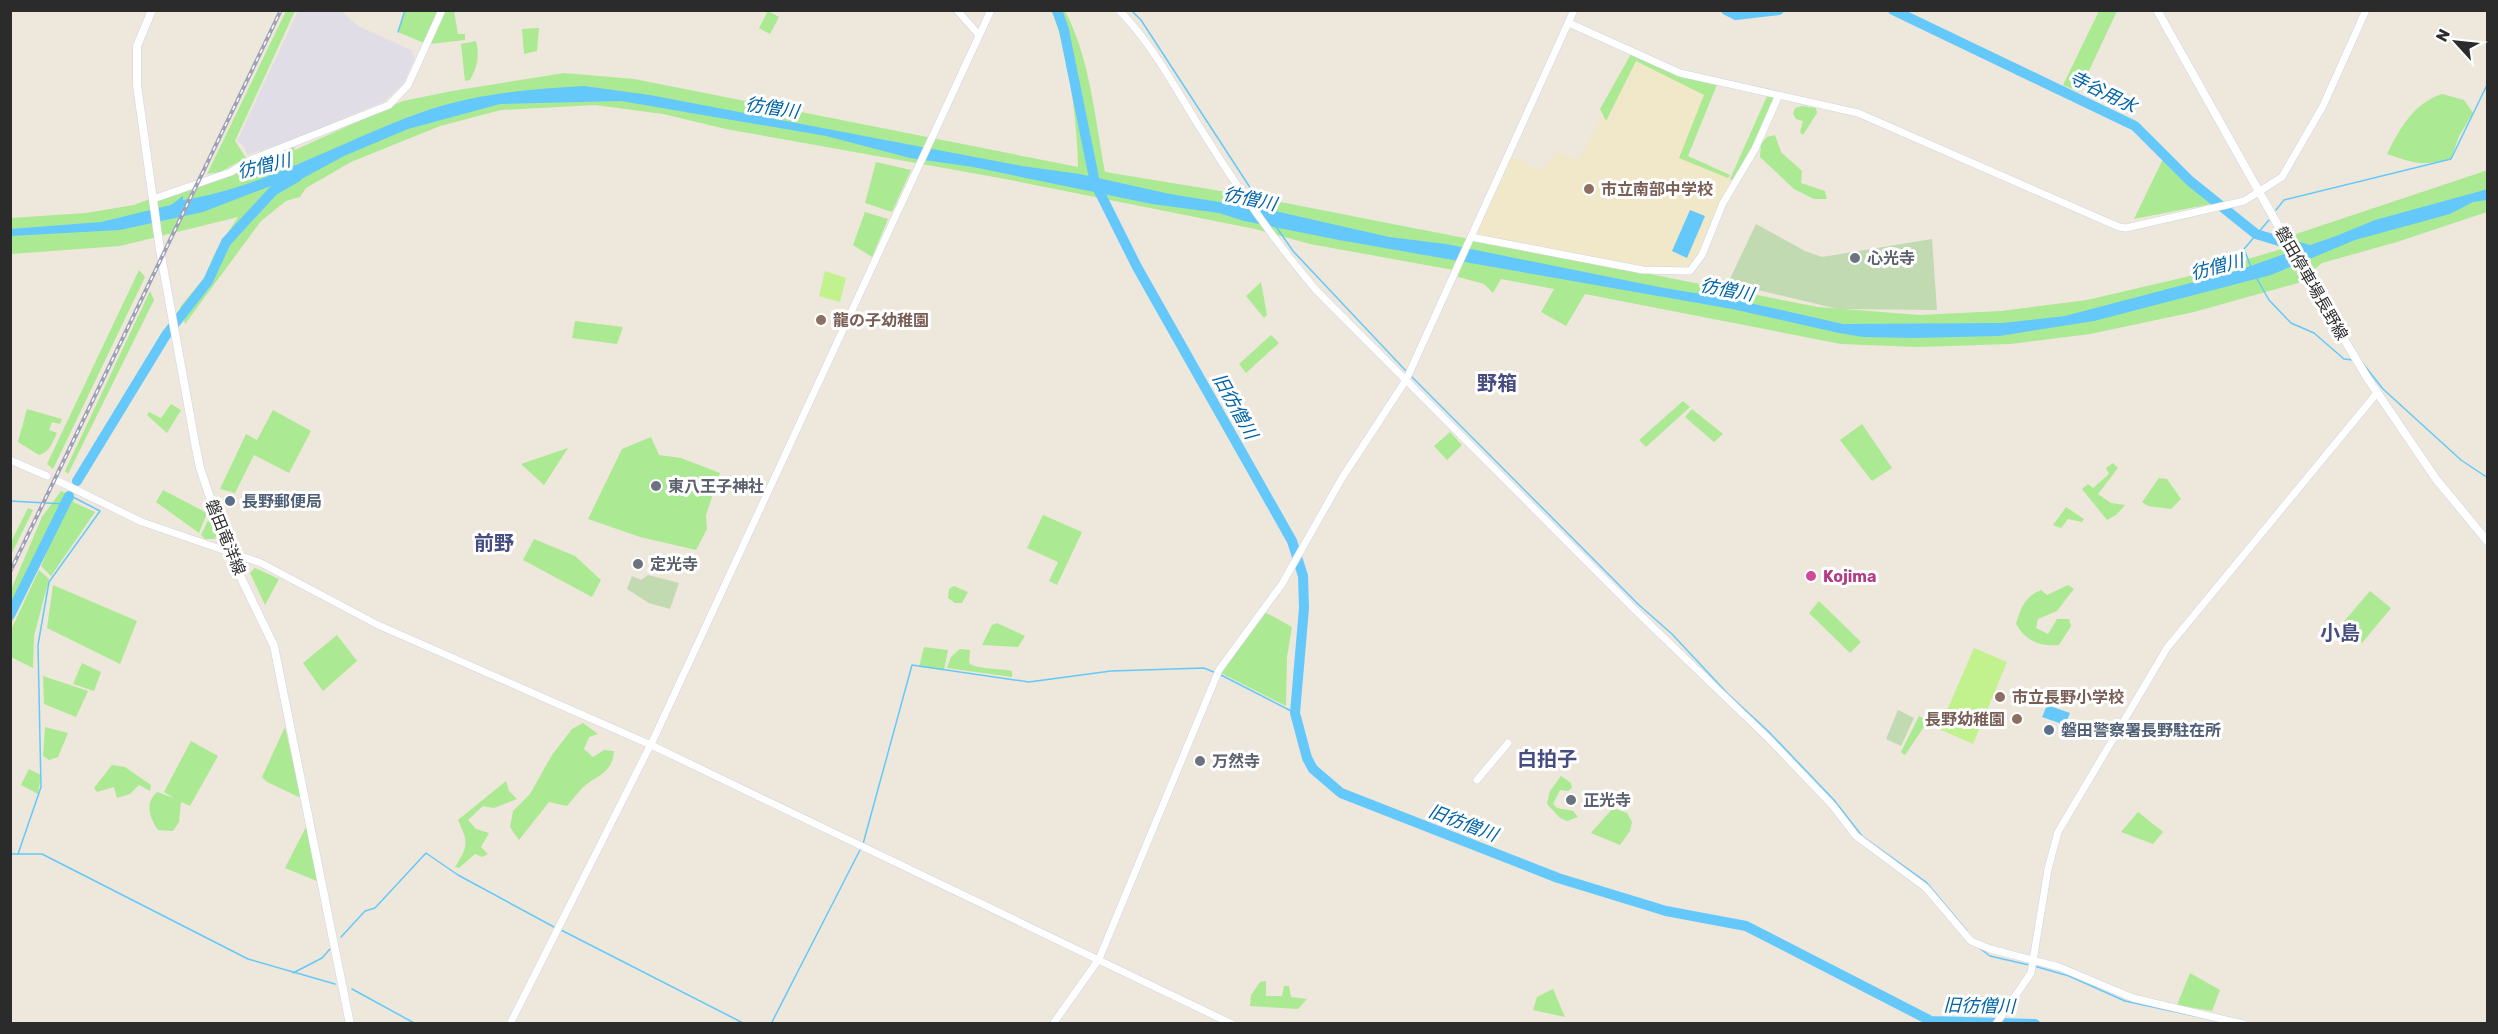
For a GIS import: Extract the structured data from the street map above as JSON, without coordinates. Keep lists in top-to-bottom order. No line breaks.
{"streets":{"main road":["磐田停車場長野線","磐田竜洋線"]},"districts":["野箱","前野","小島","白拍子"],"water":["寺谷用水","彷僧川","旧彷僧川"],"places":["市立南部中学校","心光寺","龍の子幼稚園","東八王子神社","長野郵便局","定光寺","Kojima","市立長野小学校","長野幼稚園","磐田警察署長野駐在所","万然寺","正光寺"],"north":"top left"}
